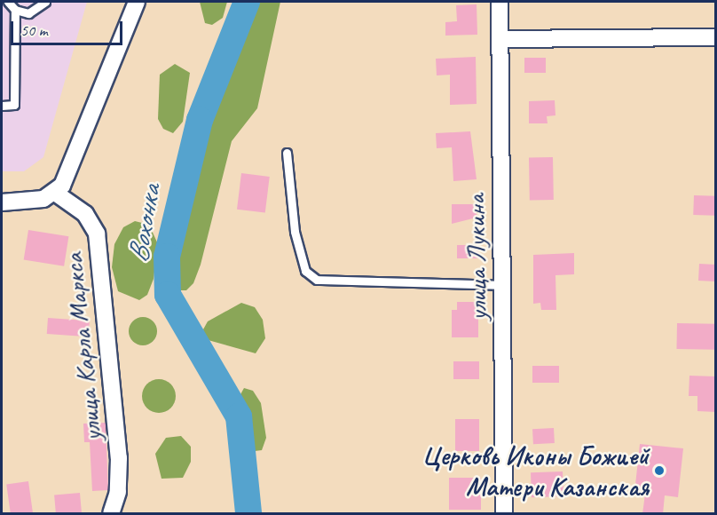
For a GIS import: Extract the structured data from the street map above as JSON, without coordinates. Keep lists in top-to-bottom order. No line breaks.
{"streets":{"street":["улица Лукина","улица Карла Маркса"]},"water":["Вохонка"],"places":["Церковь Иконы Божией Матери Казанская"],"scale_bar":"50 m"}
